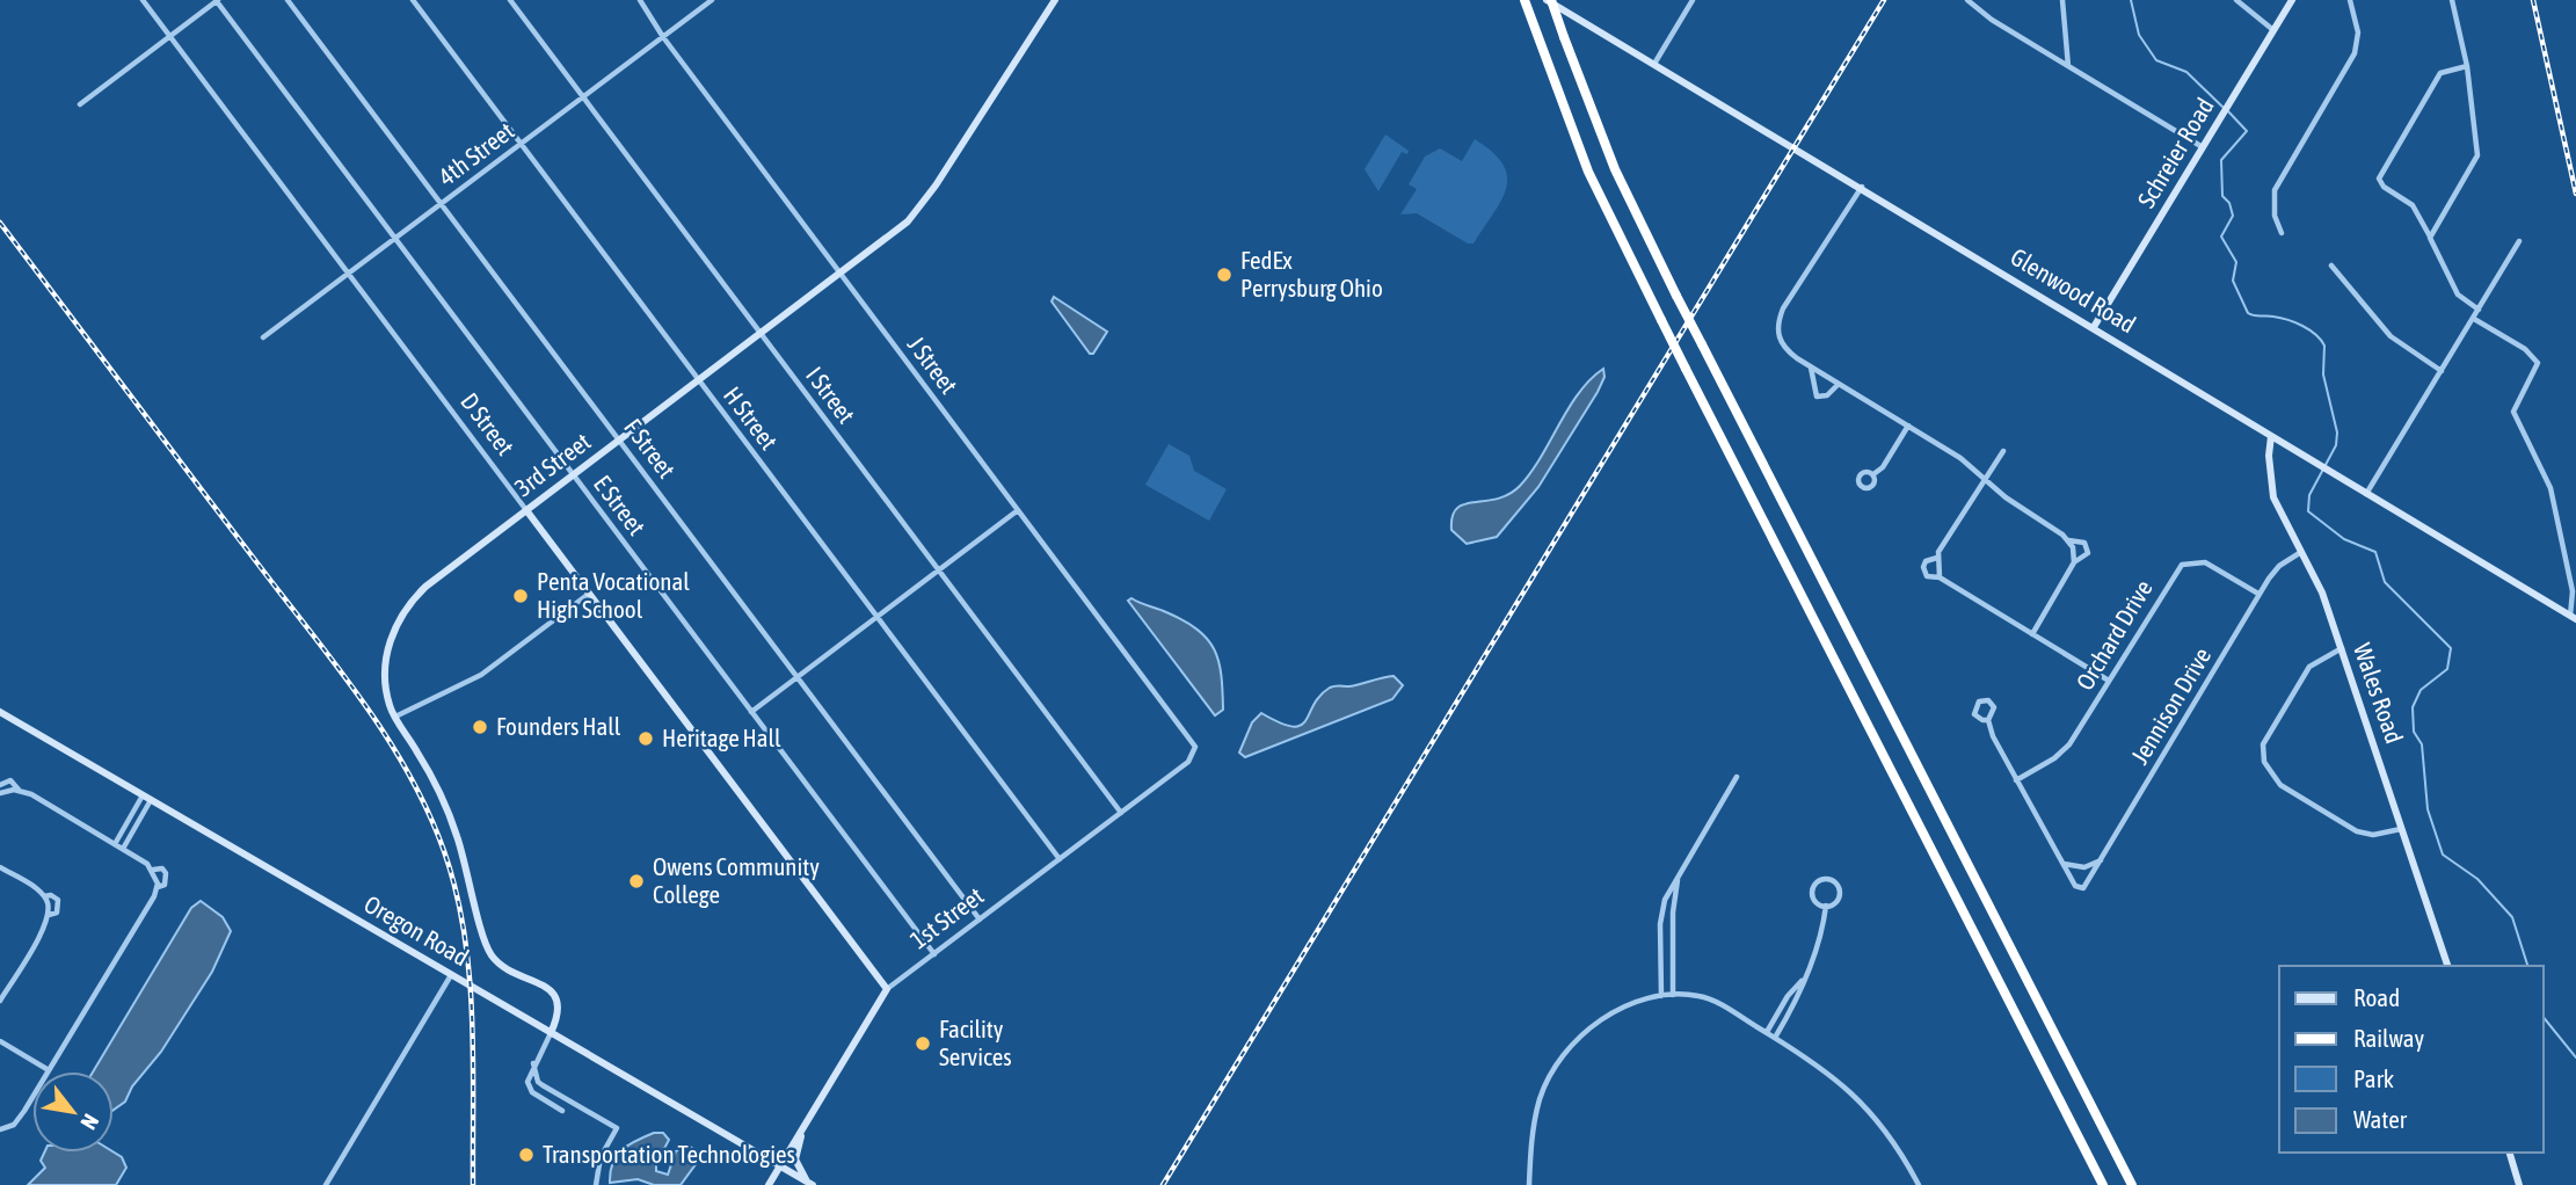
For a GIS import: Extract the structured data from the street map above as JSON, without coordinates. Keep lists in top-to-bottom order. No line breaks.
{"streets":{"street":["Schreier Road","4th Street","Glenwood Road","J Street","I Street","H Street","D Street","F Street","3rd Street","E Street","Orchard Drive","Wales Road","Jennison Drive","1st Street","Oregon Road"]},"crossings":[["Schreier Road","Glenwood Road"],["4th Street","J Street"],["4th Street","I Street"],["4th Street","H Street"],["4th Street","D Street"],["4th Street","F Street"],["4th Street","E Street"],["Glenwood Road","Wales Road"],["J Street","3rd Street"],["J Street","1st Street"],["I Street","3rd Street"],["I Street","1st Street"],["H Street","3rd Street"],["H Street","1st Street"],["D Street","3rd Street"],["D Street","1st Street"],["F Street","3rd Street"],["F Street","1st Street"],["3rd Street","E Street"],["3rd Street","Oregon Road"],["E Street","1st Street"],["Orchard Drive","Jennison Drive"],["Wales Road","Jennison Drive"],["1st Street","Oregon Road"]],"places":["FedEx Perrysburg Ohio","Penta Vocational High School","Founders Hall","Heritage Hall","Owens Community College","Facility Services","Transportation Technologies"],"legend":["Road","Railway","Park","Water"],"north":"bottom right"}
